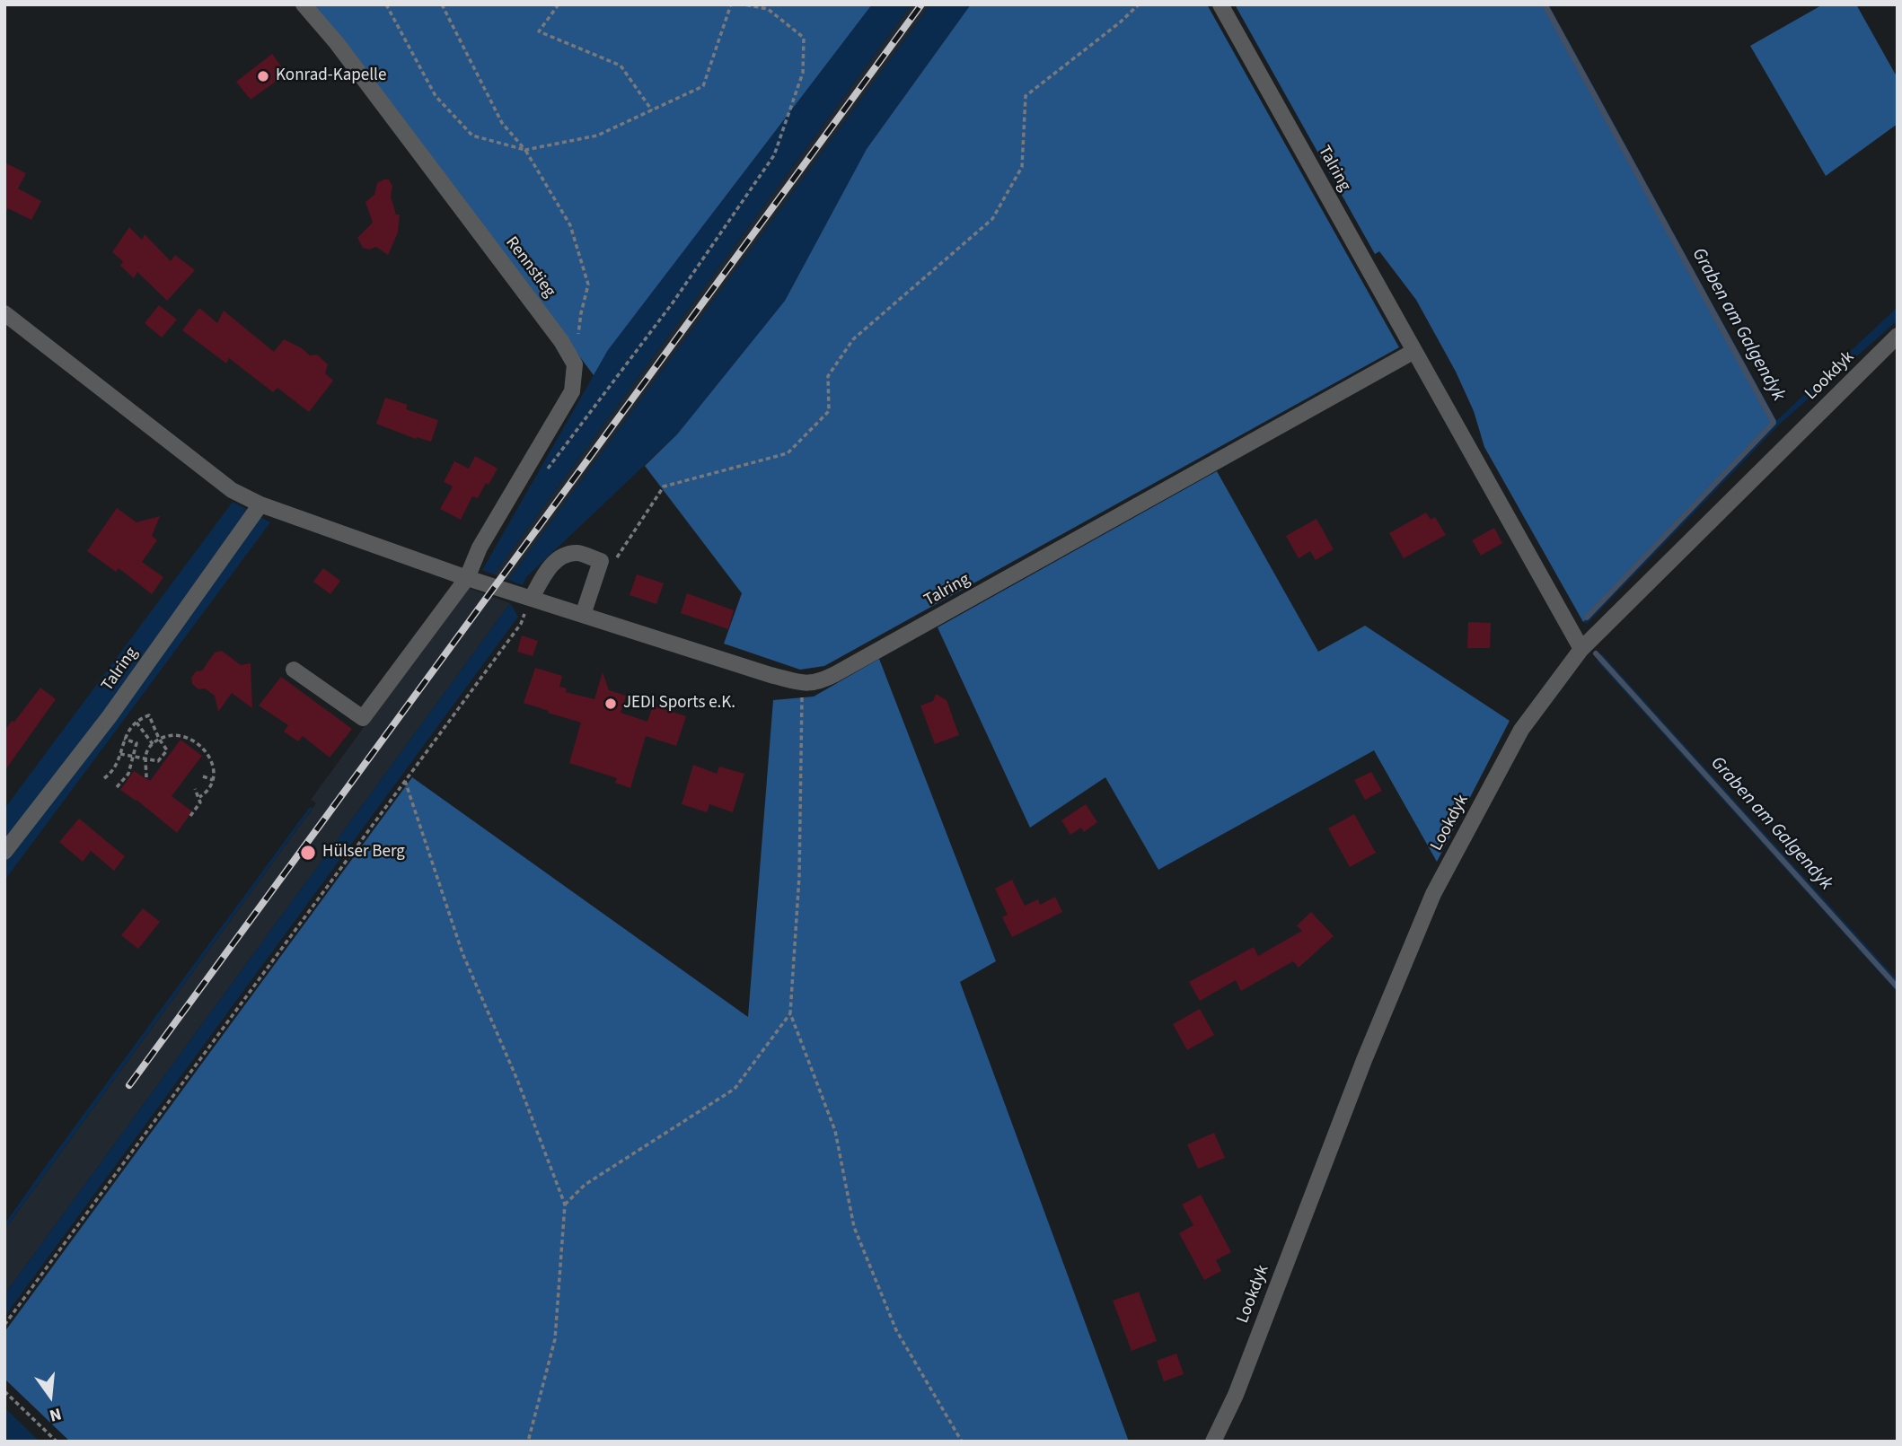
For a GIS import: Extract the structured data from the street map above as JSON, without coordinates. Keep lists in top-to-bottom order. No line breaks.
{"streets":{"street":["Talring","Rennstieg","Lookdyk"]},"crossings":[["Talring","Lookdyk"]],"water":["Graben am Galgendyk"],"places":["Konrad-Kapelle","JEDI Sports e.K.","Hülser Berg"],"north":"bottom"}
